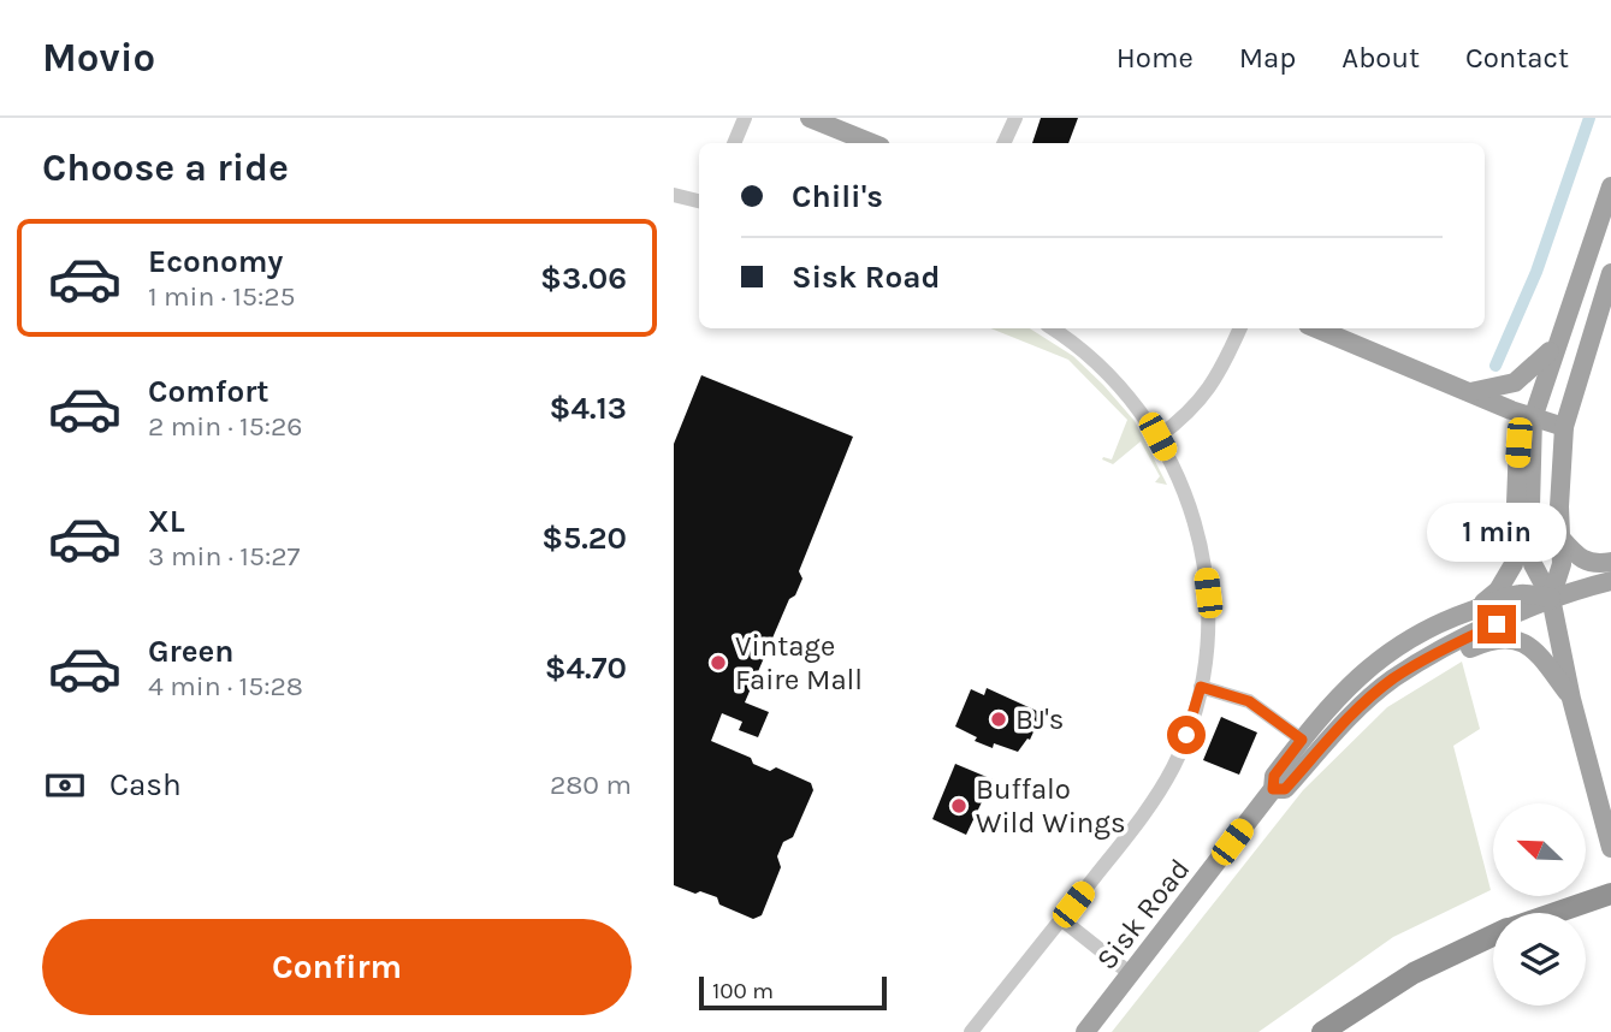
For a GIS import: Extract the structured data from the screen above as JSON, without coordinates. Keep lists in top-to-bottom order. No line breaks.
{"streets":{"main road":["Sisk Road"]},"places":["Vintage Faire Mall","BJ's","Buffalo Wild Wings"],"scale_bar":"100 m","north":"top left","page":{"header":"Movio","nav":["Home","Map","About","Contact"],"heading":"Choose a ride","banner":["Chili's","Sisk Road"],"list":[{"name":"Economy","note":"1 min · 15:25","value":"$3.06"},{"name":"Comfort","note":"2 min · 15:26","value":"$4.13"},{"name":"XL","note":"3 min · 15:27","value":"$5.20"},{"name":"Green","note":"4 min · 15:28","value":"$4.70"}],"bubble":"1 min","pay":["Cash","280 m"],"buttons":"Confirm","scale":"100 m"}}
